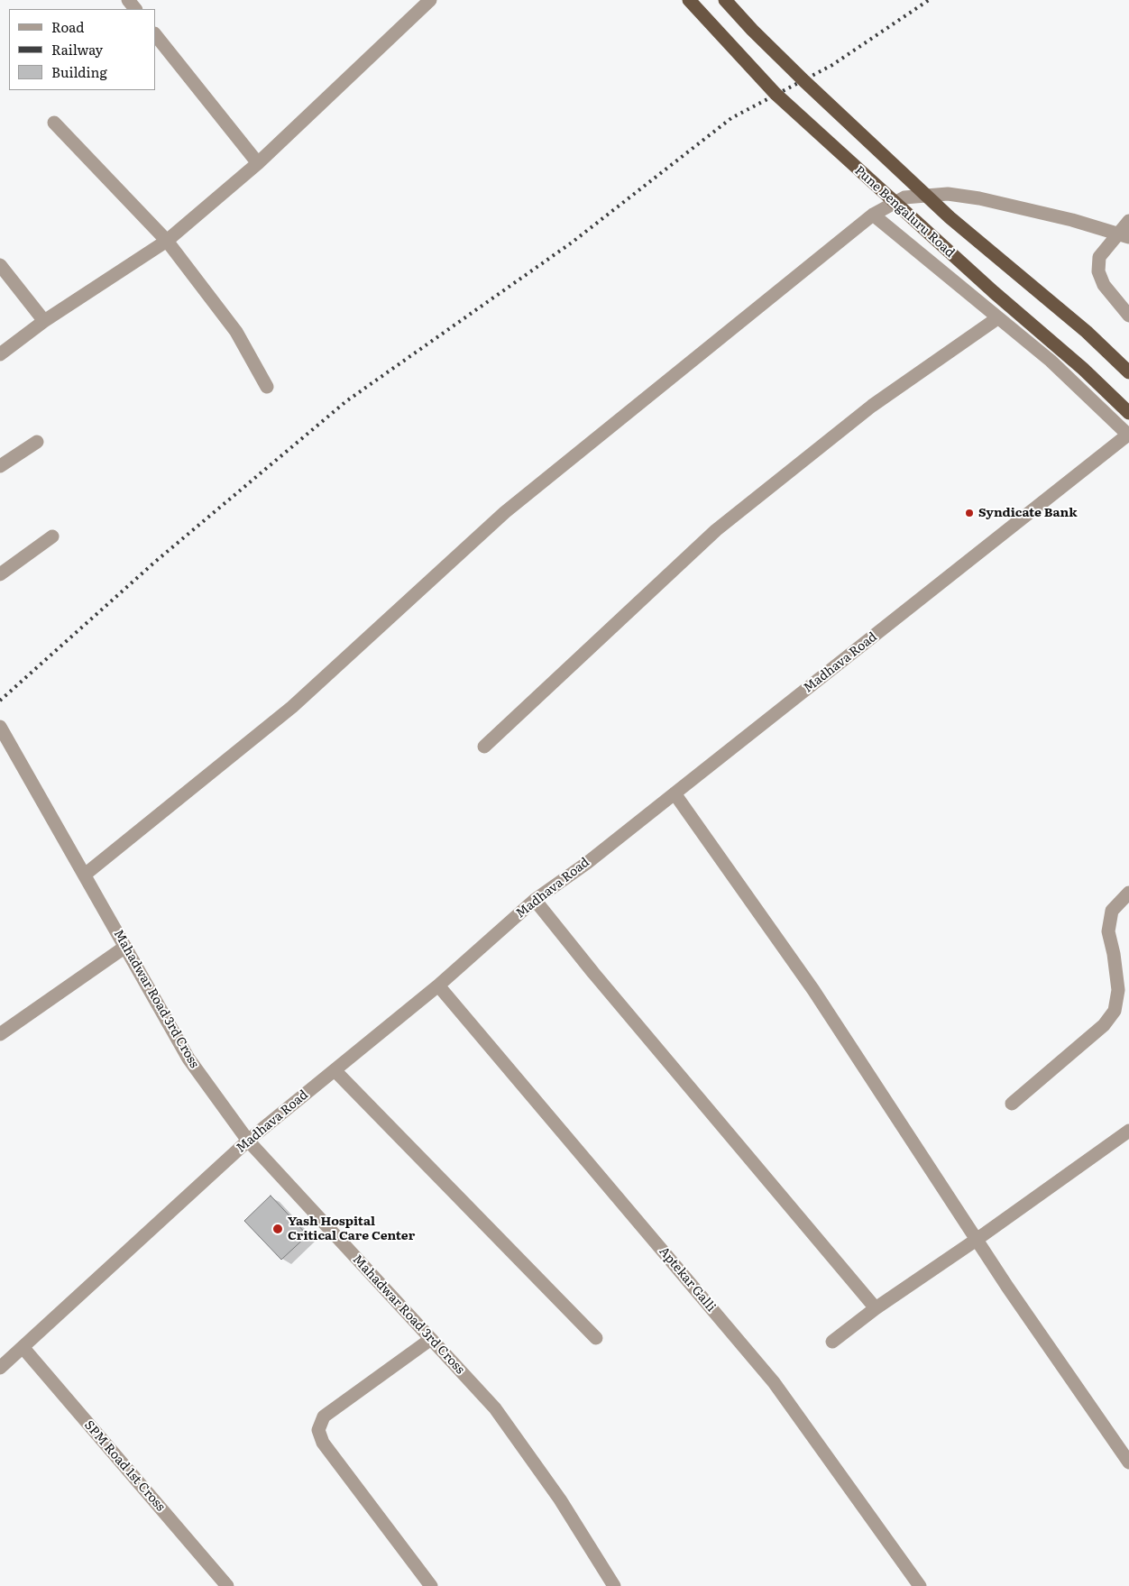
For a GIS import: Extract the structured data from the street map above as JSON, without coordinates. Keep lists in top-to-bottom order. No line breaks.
{"streets":{"main road":["Pune Bengaluru Road"],"street":["Madhava Road","Mahadwar Road 3rd Cross","Aptekar Galli","SPM Road 1st Cross"]},"crossings":[["Madhava Road","Mahadwar Road 3rd Cross"],["Madhava Road","Aptekar Galli"],["Madhava Road","SPM Road 1st Cross"]],"places":["Syndicate Bank","Yash Hospital Critical Care Center"],"legend":["Road","Railway","Building"]}
